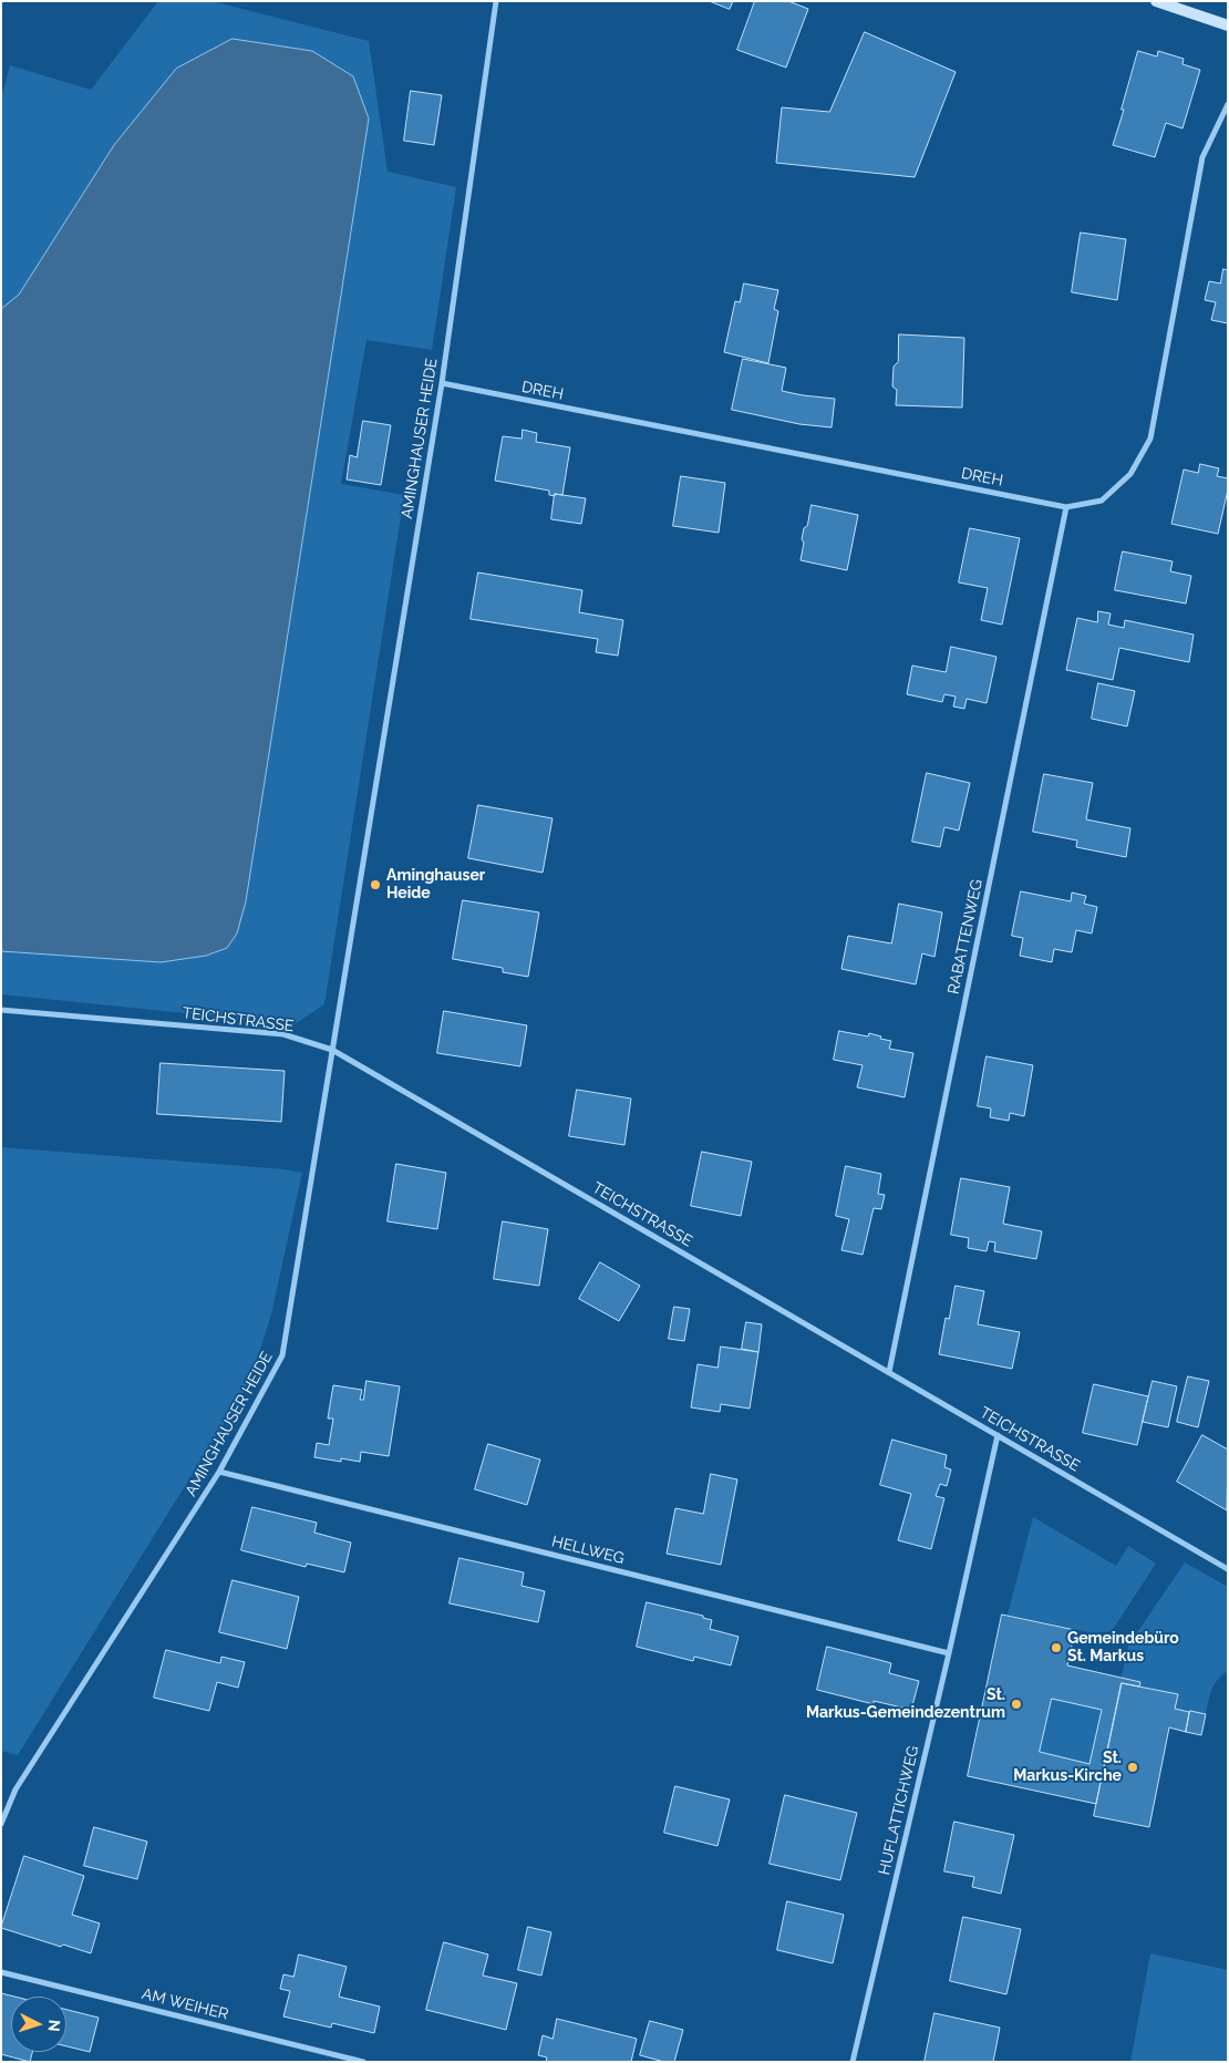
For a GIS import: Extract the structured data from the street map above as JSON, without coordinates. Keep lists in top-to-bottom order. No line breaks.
{"streets":{"street":["DREH","AMINGHAUSER HEIDE","RABATTENWEG","TEICHSTRASSE","HELLWEG","HUFLATTICHWEG","AM WEIHER"]},"crossings":[["DREH","AMINGHAUSER HEIDE"],["DREH","RABATTENWEG"],["AMINGHAUSER HEIDE","TEICHSTRASSE"],["AMINGHAUSER HEIDE","HELLWEG"],["RABATTENWEG","TEICHSTRASSE"],["TEICHSTRASSE","HUFLATTICHWEG"],["HELLWEG","HUFLATTICHWEG"]],"places":["Aminghauser Heide","Gemeindebüro St. Markus","St. Markus-Gemeindezentrum","St. Markus-Kirche"],"north":"right"}
